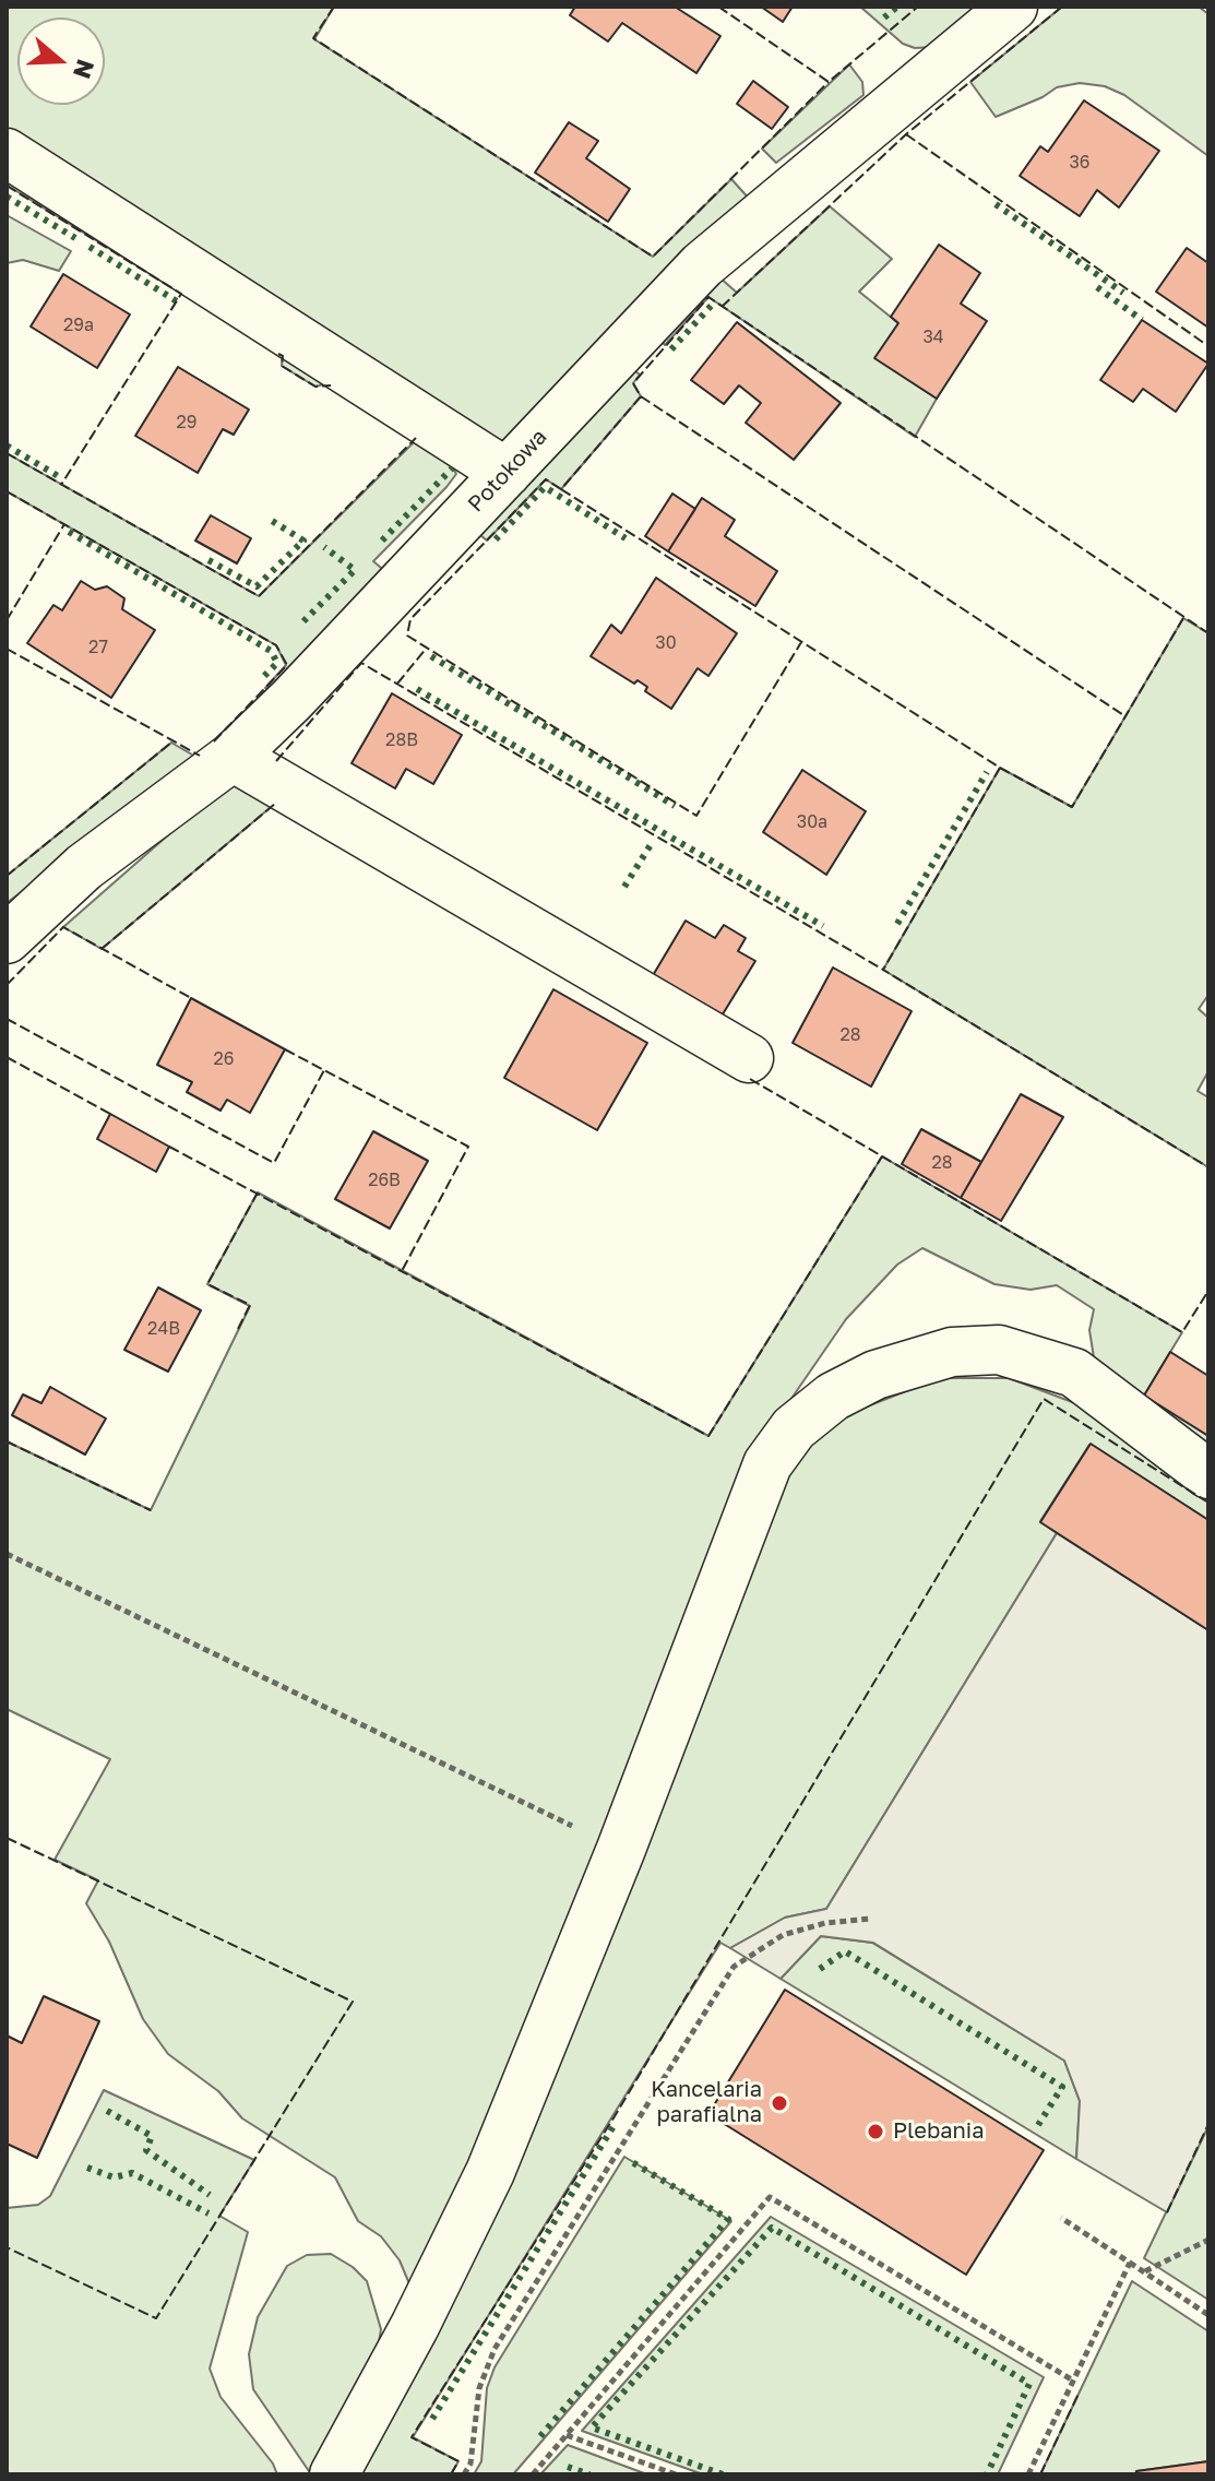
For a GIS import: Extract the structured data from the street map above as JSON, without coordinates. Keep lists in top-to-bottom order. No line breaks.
{"streets":{"street":["Potokowa"]},"places":["Kancelaria parafialna","Plebania"],"house_numbers":["36","29a","34","29","30","27","28B","30a","28","26","28","26B","24B"],"north":"right"}
